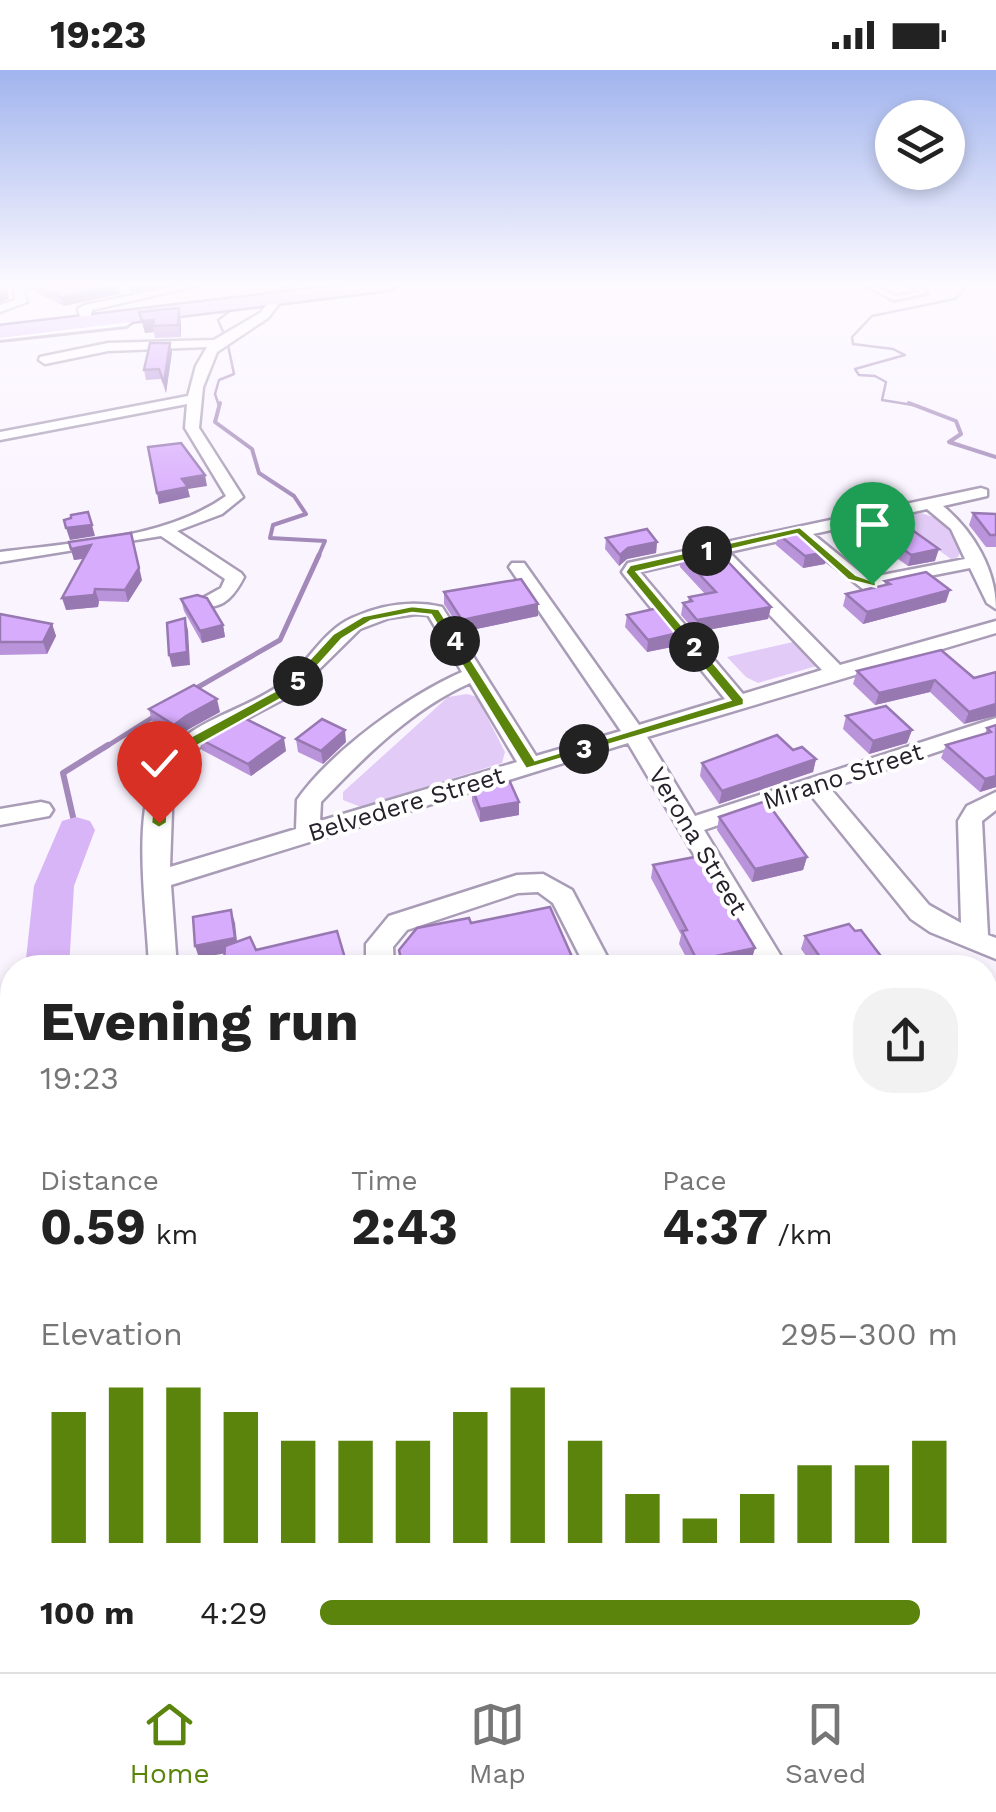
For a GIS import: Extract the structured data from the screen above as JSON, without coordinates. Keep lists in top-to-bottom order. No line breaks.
{"streets":{"street":["Mirano Street","Belvedere Street","Verona Street"]},"crossings":[["Mirano Street","Verona Street"],["Belvedere Street","Verona Street"]],"page":{"status":"19:23","pins":["1","4","2","5","3"],"heading":["Evening run","19:23"],"stats":[["Distance","0.59 km"],["Time","2:43"],["Pace","4:37 /km"]],"chart":["Elevation","295–300 m"],"list":[{"name":"100 m","note":"4:29"}],"tabs":["Home","Map","Saved"]}}
